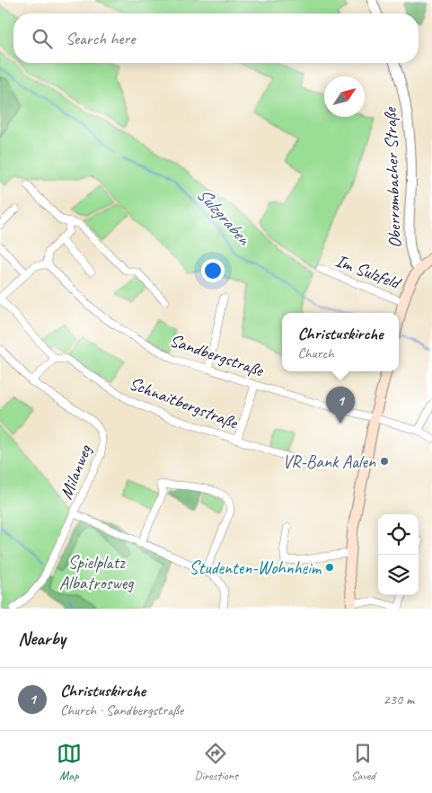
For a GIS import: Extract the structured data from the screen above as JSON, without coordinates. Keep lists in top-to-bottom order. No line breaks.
{"streets":{"street":["Oberrombacher Straße","Im Sulzfeld","Sandbergstraße","Schnaitbergstraße","Milanweg"]},"water":["Sulzgraben"],"parks":["Spielplatz Albatrosweg"],"places":["VR-Bank Aalen","Studenten-Wohnheim"],"north":"top right","page":{"search":"Search here","popup":["Christuskirche","Church"],"pins":"1","heading":"Nearby","list":[{"mark":"1","name":"Christuskirche","note":"Church · Sandbergstraße","value":"230 m"}],"nav":["Map","Directions","Saved"]}}
